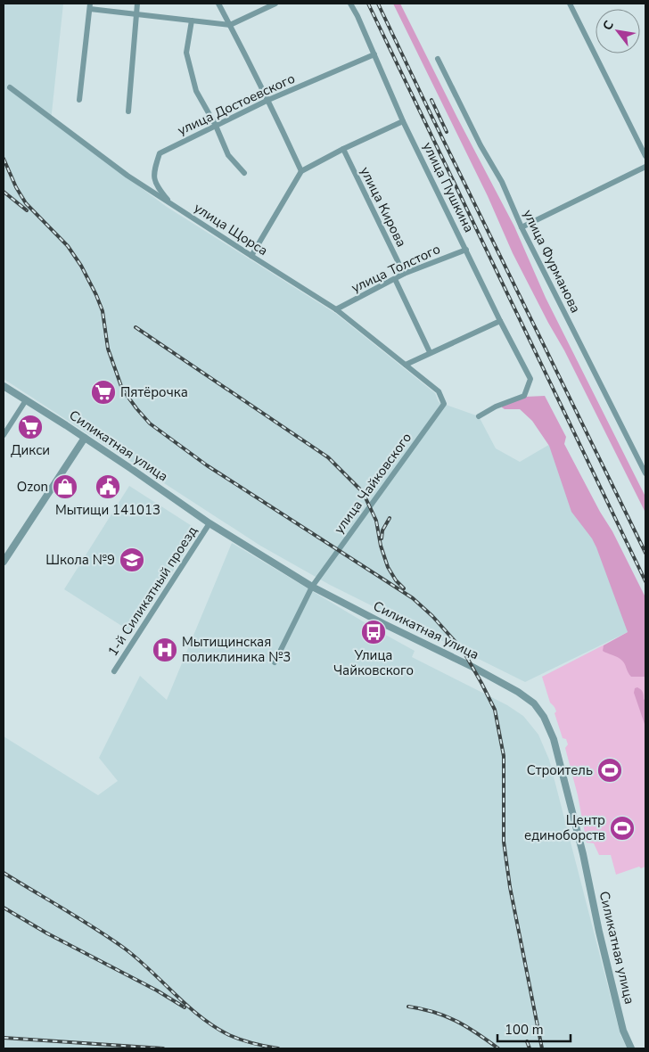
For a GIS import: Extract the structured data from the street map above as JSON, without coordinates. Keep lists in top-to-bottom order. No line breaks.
{"streets":{"street":["улица Достоевского","улица Пушкина","улица Кирова","улица Щорса","улица Фурманова","улица Толстого","Силикатная улица","улица Чайковского","1-й Силикатный проезд"]},"crossings":[["улица Достоевского","улица Пушкина"],["улица Достоевского","улица Щорса"],["улица Пушкина","улица Толстого"],["улица Кирова","улица Толстого"],["улица Щорса","улица Толстого"],["улица Щорса","улица Чайковского"],["Силикатная улица","улица Чайковского"],["Силикатная улица","1-й Силикатный проезд"]],"places":{"supermarket":["Пятёрочка","Дикси"],"shop":["Ozon"],"public building":["Мытищи 141013"],"school or university":["Школа №9"],"bus stop":["Улица Чайковского"],"hospital":["Мытищинская поликлиника №3"],"sports":["Строитель","Центр единоборств"]},"scale_bar":"100 m","north":"top left"}
